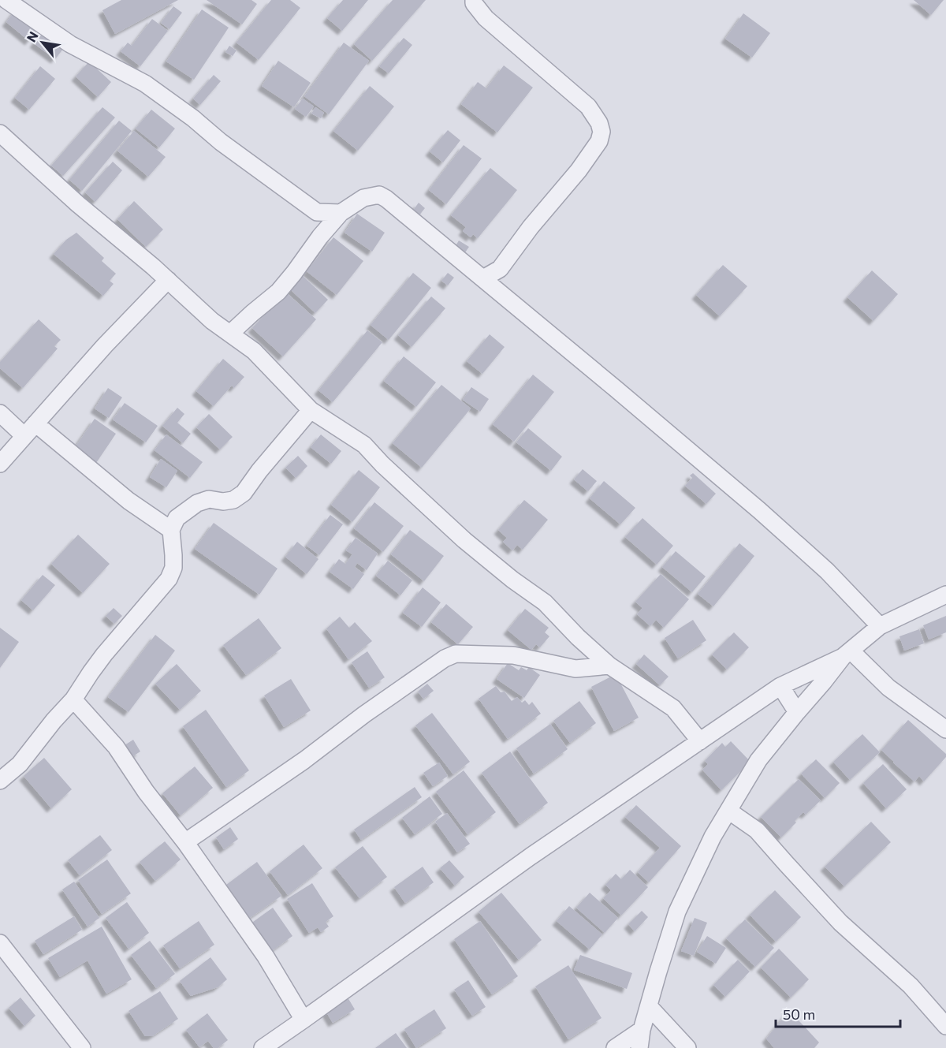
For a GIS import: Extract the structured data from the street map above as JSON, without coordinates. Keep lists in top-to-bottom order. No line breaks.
{"scale_bar":"50 m","north":"top left"}
